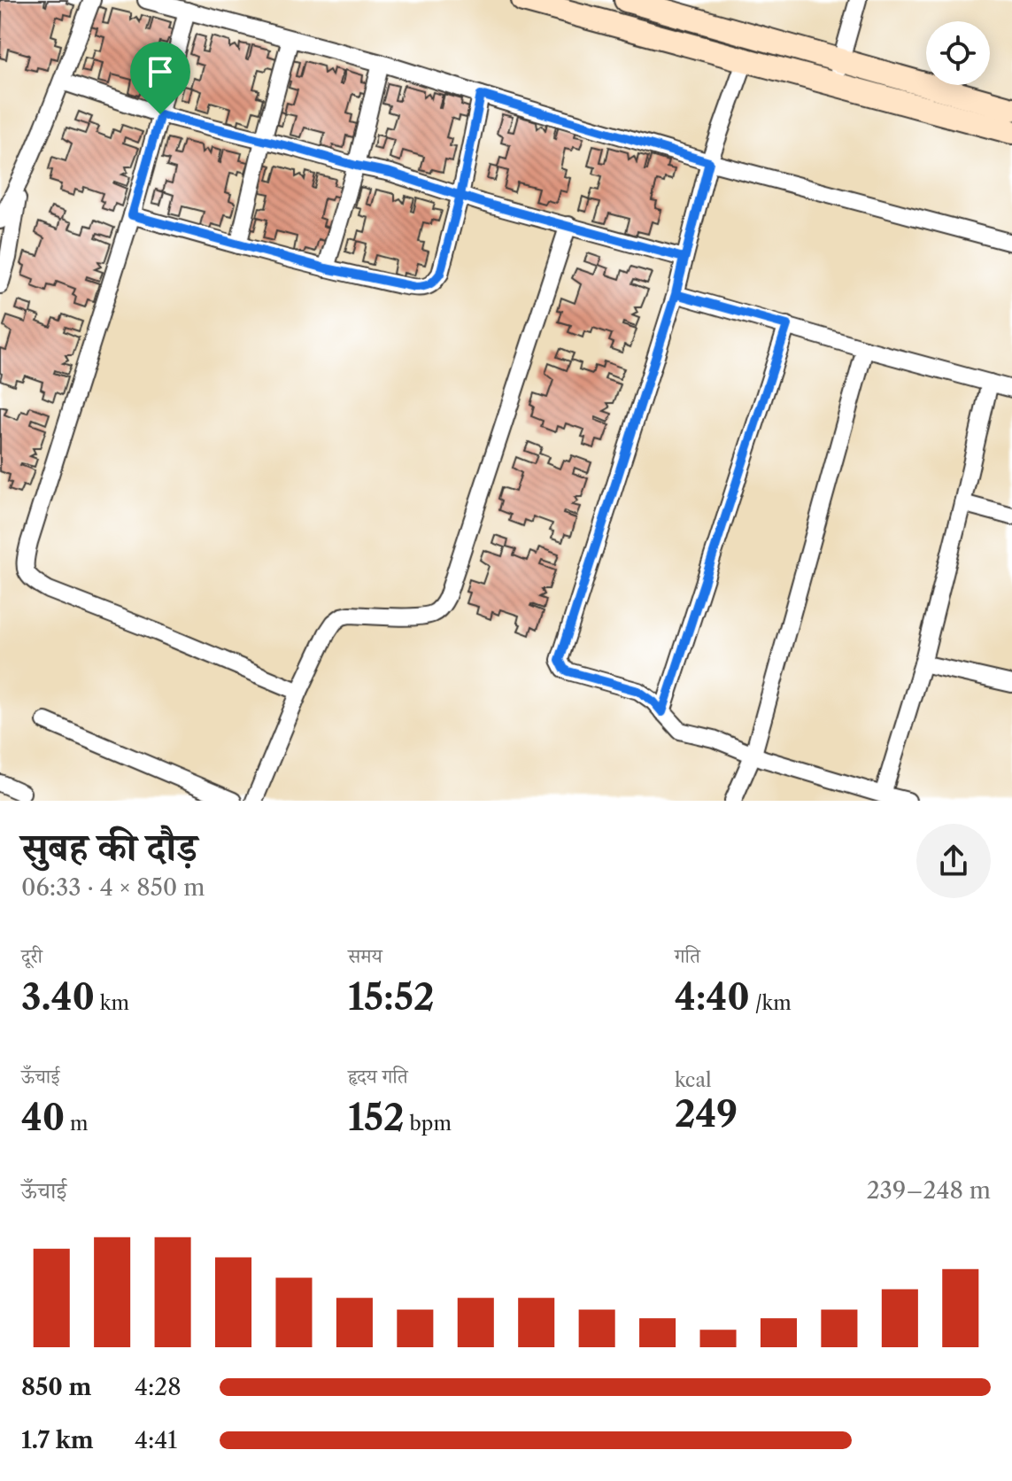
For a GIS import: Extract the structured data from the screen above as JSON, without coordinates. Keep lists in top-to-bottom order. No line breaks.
{"page":{"heading":["सुबह की दौड़","06:33 · 4 × 850 m"],"stats":[["दूरी","3.40 km"],["समय","15:52"],["गति","4:40 /km"],["ऊँचाई","40 m"],["हृदय गति","152 bpm"],["kcal","249"]],"chart":["ऊँचाई","239–248 m"],"list":[{"name":"850 m","note":"4:28"},{"name":"1.7 km","note":"4:41"}]}}
